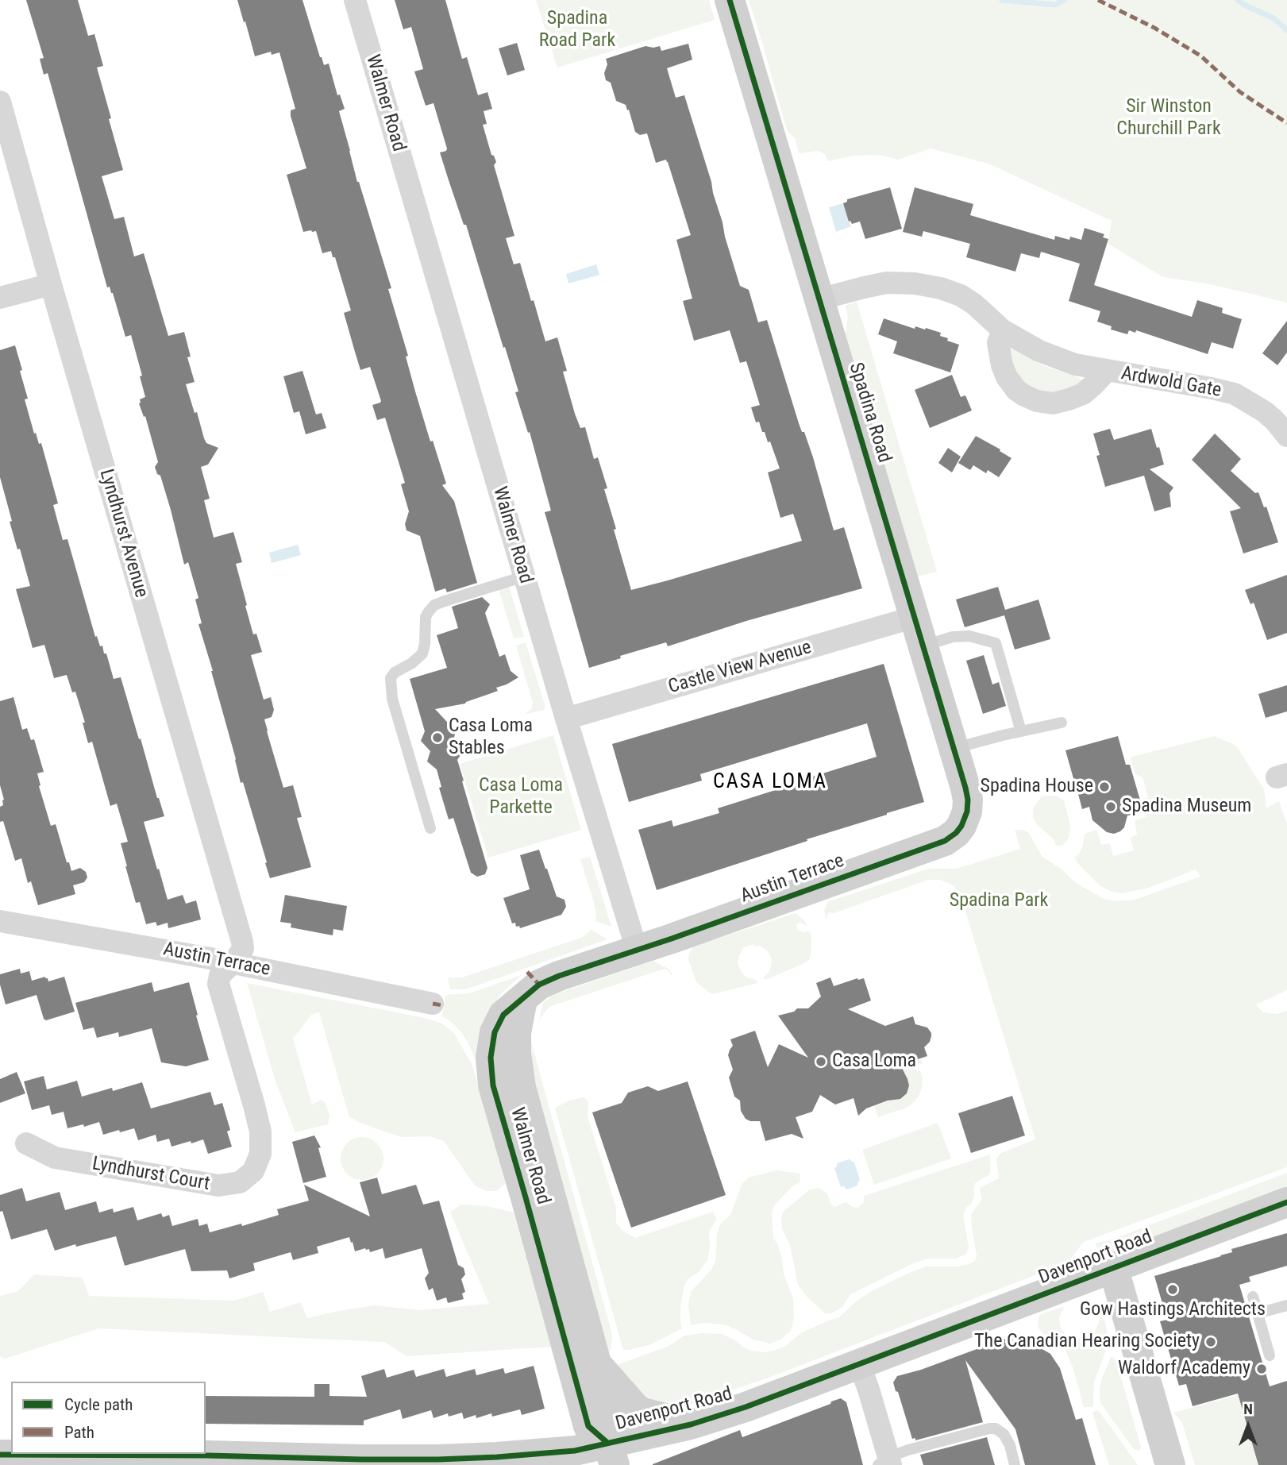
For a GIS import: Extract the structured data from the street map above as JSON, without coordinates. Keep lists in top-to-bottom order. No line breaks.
{"streets":{"street":["Walmer Road","Ardwold Gate","Spadina Road","Lyndhurst Avenue","Castle View Avenue","Austin Terrace","Lyndhurst Court","Davenport Road"]},"crossings":[["Walmer Road","Castle View Avenue"],["Walmer Road","Austin Terrace"],["Walmer Road","Davenport Road"],["Ardwold Gate","Spadina Road"],["Spadina Road","Castle View Avenue"],["Spadina Road","Austin Terrace"],["Lyndhurst Avenue","Austin Terrace"],["Lyndhurst Avenue","Lyndhurst Court"],["Austin Terrace","Lyndhurst Court"]],"districts":["CASA LOMA"],"parks":["Spadina Road Park","Sir Winston Churchill Park","Casa Loma Parkette","Spadina Park"],"places":["Casa Loma Stables","Spadina House","Spadina Museum","Casa Loma","Gow Hastings Architects","The Canadian Hearing Society","Waldorf Academy"],"legend":["Cycle path","Path"],"north":"top"}
